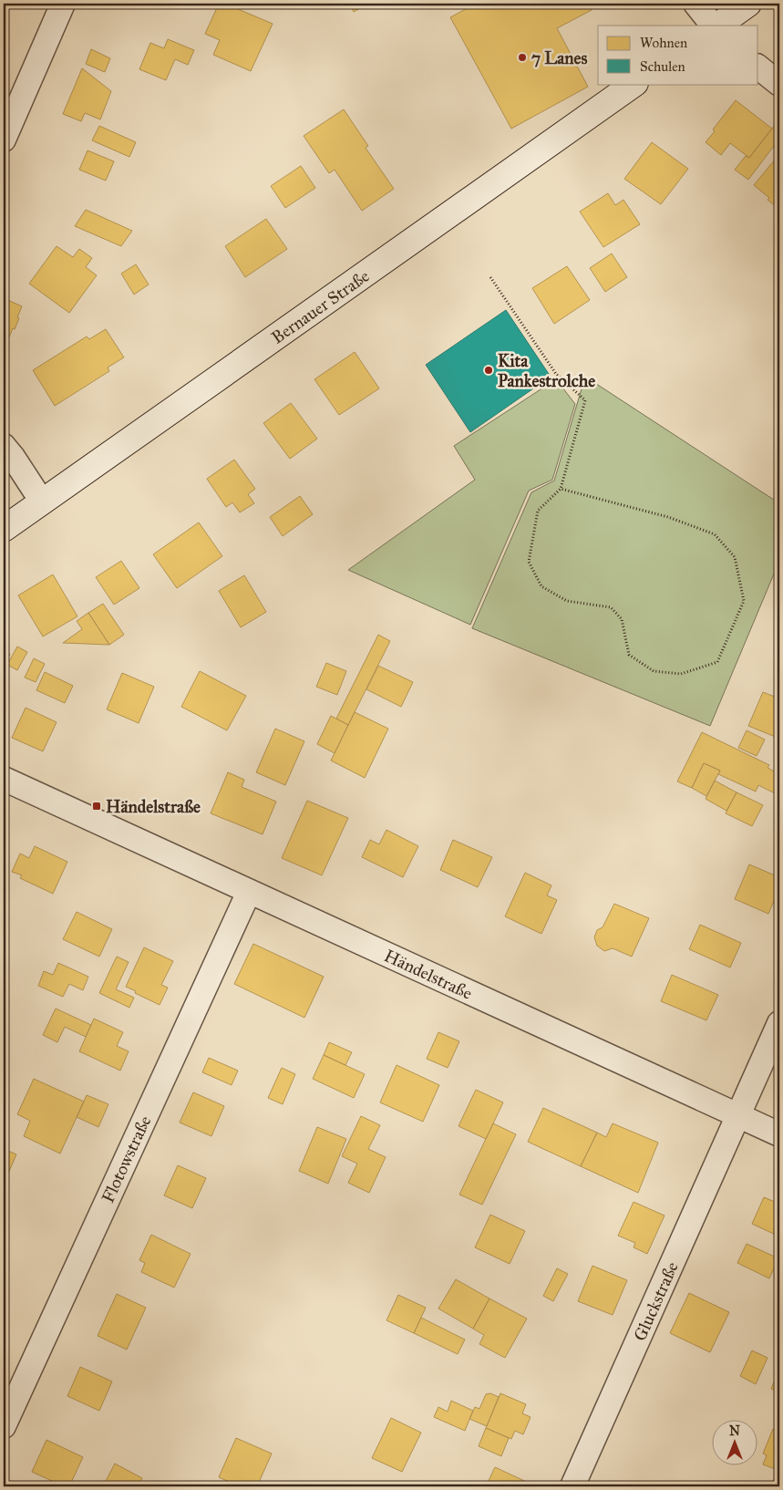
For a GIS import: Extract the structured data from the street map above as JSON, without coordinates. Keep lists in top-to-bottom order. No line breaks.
{"streets":{"main road":["Bernauer Straße"],"street":["Händelstraße","Flotowstraße","Gluckstraße"]},"crossings":[["Händelstraße","Flotowstraße"],["Händelstraße","Gluckstraße"]],"places":{"other":["7 Lanes","Kita Pankestrolche"],"transit":["Händelstraße"]},"legend":["Wohnen","Schulen"],"north":"top"}
